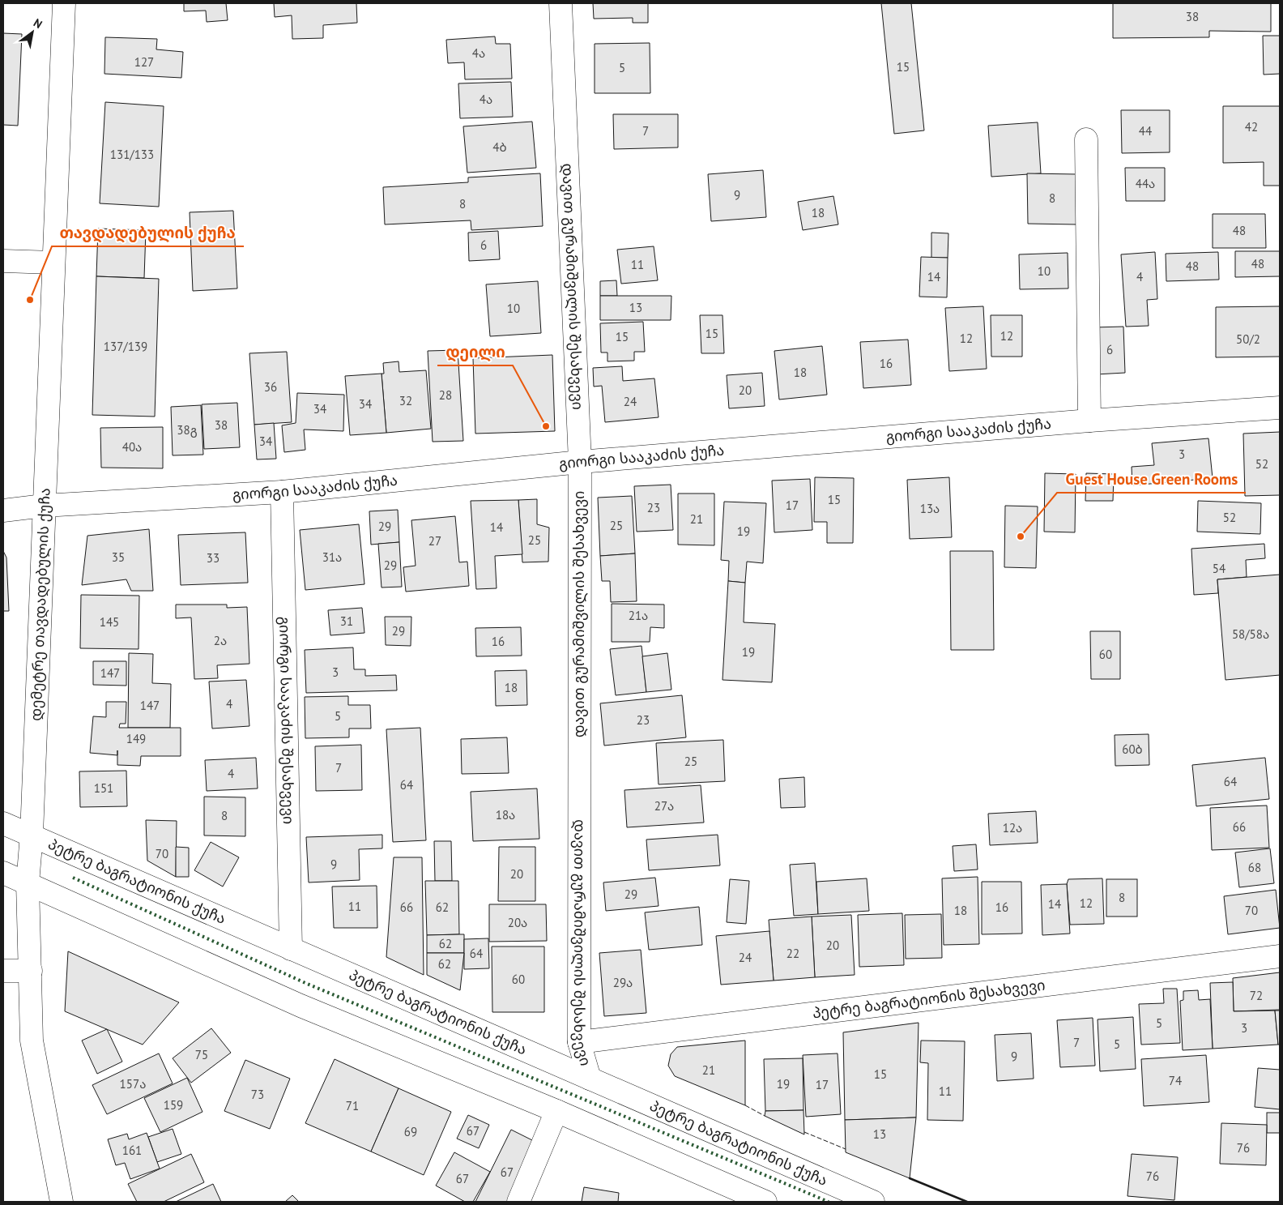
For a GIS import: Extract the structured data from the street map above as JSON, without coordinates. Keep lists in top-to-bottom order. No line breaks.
{"streets":{"street":["დავით გურამიშვილის შესახვევი","გიორგი სააკაძის ქუჩა","დემეტრე თავდადებულის ქუჩა","გიორგი სააკაძის შესახვევი","პეტრე ბაგრატიონის ქუჩა","პეტრე ბაგრატიონის შესახვევი"]},"crossings":[["დავით გურამიშვილის შესახვევი","გიორგი სააკაძის ქუჩა"],["დავით გურამიშვილის შესახვევი","პეტრე ბაგრატიონის ქუჩა"],["დავით გურამიშვილის შესახვევი","პეტრე ბაგრატიონის შესახვევი"],["გიორგი სააკაძის ქუჩა","დემეტრე თავდადებულის ქუჩა"],["გიორგი სააკაძის ქუჩა","გიორგი სააკაძის შესახვევი"],["დემეტრე თავდადებულის ქუჩა","პეტრე ბაგრატიონის ქუჩა"],["გიორგი სააკაძის შესახვევი","პეტრე ბაგრატიონის ქუჩა"]],"places":["თავდადებულის ქუჩა","დეილი","Guest House Green Rooms"],"house_numbers":["38","4ა","127","15","5","4ა","42","7","44","4ბ","131/133","44ა","9","8","8","18","48","6","48","11","48","10","14","4","13","10","15","12","15","12","50/2","137/139","6","16","18","36","20","28","32","24","34","34","38","38გ","34","40ა","3","52","15","17","23","13ა","52","21","25","29","14","19","25","27","35","31ა","33","29","54","21ა","31","145","29","58/58ა","2ა","16","19","60","3","147","18","4","147","5","23","149","60ბ","25","7","4","64","64","151","27ა","18ა","8","66","12ა","70","9","68","20","29","8","12","14","11","66","62","16","18","70","20ა","62","20","64","22","24","62","60","29ა","72","5","3","7","5","75","9","21","15","74","157ა","19","17","11","73","159","71","67","69","13","76","161","67","76","67"],"north":"top right"}
